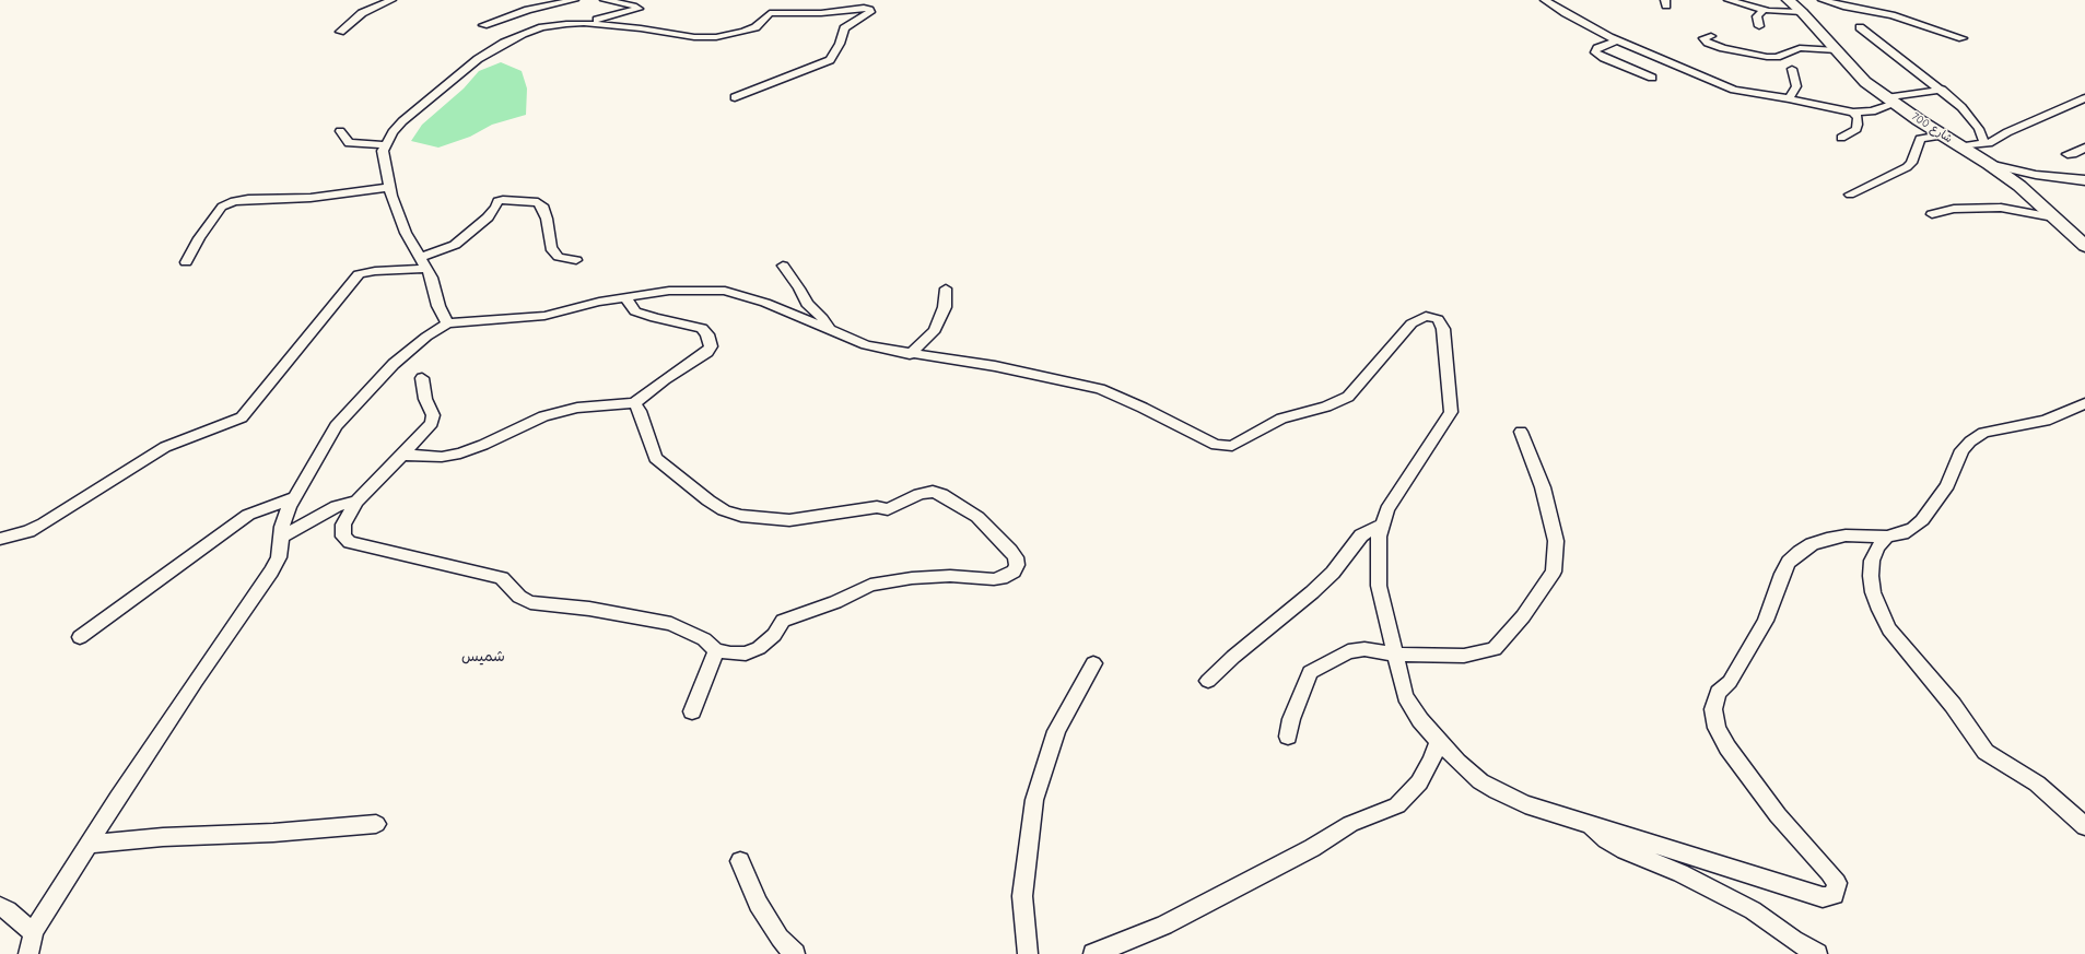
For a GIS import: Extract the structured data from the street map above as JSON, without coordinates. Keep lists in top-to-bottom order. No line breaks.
{"streets":{"main road":["شارع 700"]},"districts":["شميس"]}
